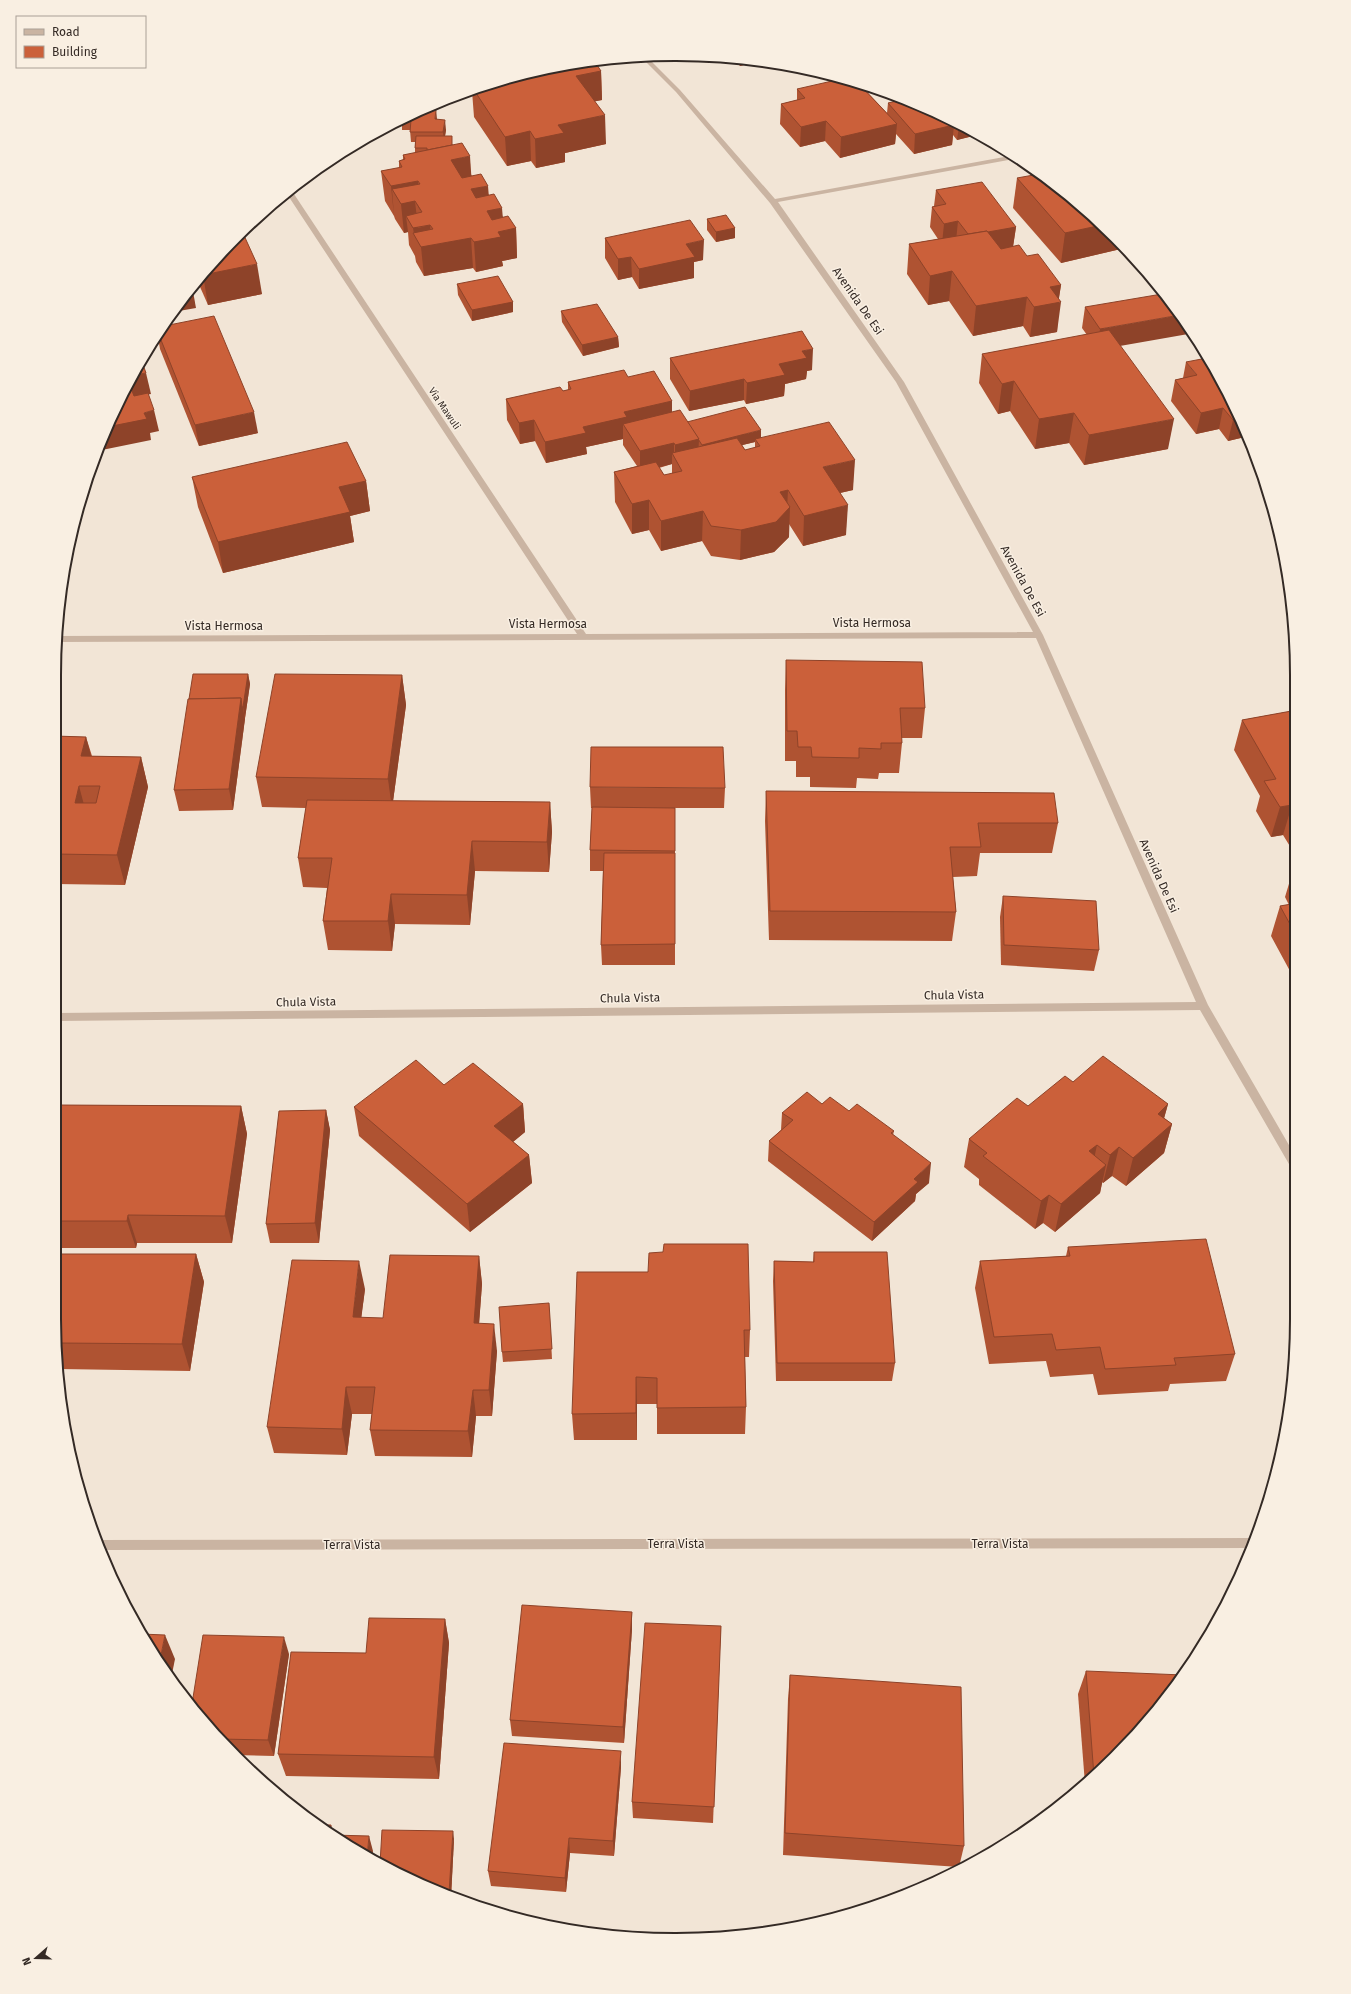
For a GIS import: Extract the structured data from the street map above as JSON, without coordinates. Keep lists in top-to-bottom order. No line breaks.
{"streets":{"street":["Avenida De Esi","Via Mawuli","Vista Hermosa","Chula Vista","Terra Vista"]},"crossings":[["Avenida De Esi","Vista Hermosa"],["Avenida De Esi","Chula Vista"],["Via Mawuli","Vista Hermosa"]],"legend":["Road","Building"],"north":"left"}
